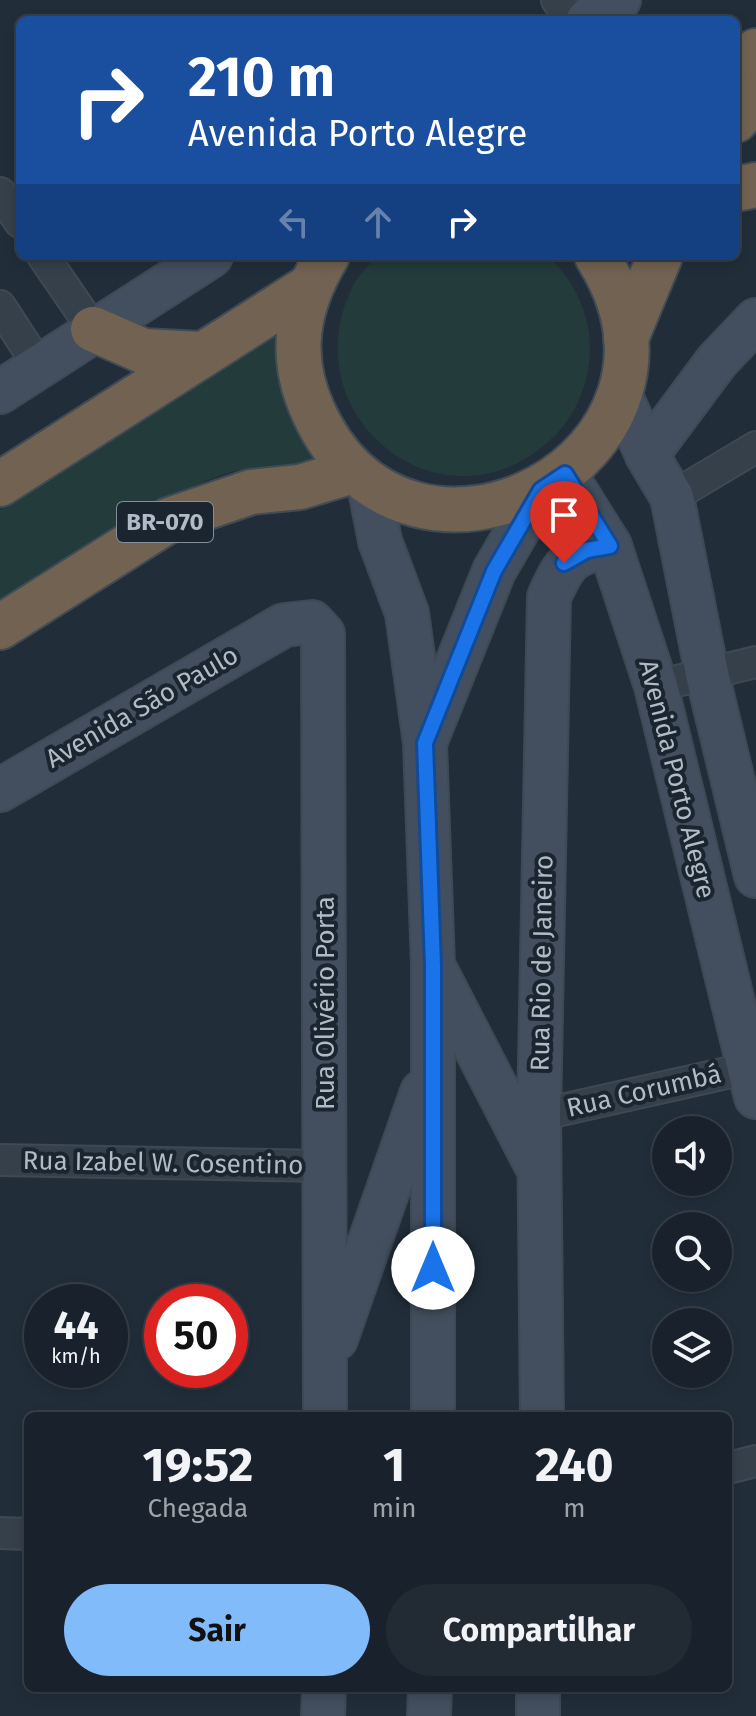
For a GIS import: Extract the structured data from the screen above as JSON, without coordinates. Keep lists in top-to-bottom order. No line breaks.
{"streets":{"highway":["BR-070"],"main road":["Avenida São Paulo","Avenida Porto Alegre","Rua Rio de Janeiro","Rua Olivério Porta"],"street":["Rua Corumbá","Rua Izabel W. Cosentino"]},"crossings":[["Avenida São Paulo","Rua Olivério Porta"],["Avenida Porto Alegre","Rua Rio de Janeiro"],["Avenida Porto Alegre","Rua Corumbá"],["Rua Rio de Janeiro","Rua Corumbá"],["Rua Olivério Porta","Rua Izabel W. Cosentino"]],"page":{"turn":["210 m","Avenida Porto Alegre"],"speed":"44 km/h","limit":"50","eta":["19:52","Chegada","1","min","240","m"],"buttons":["Sair","Compartilhar"]}}
